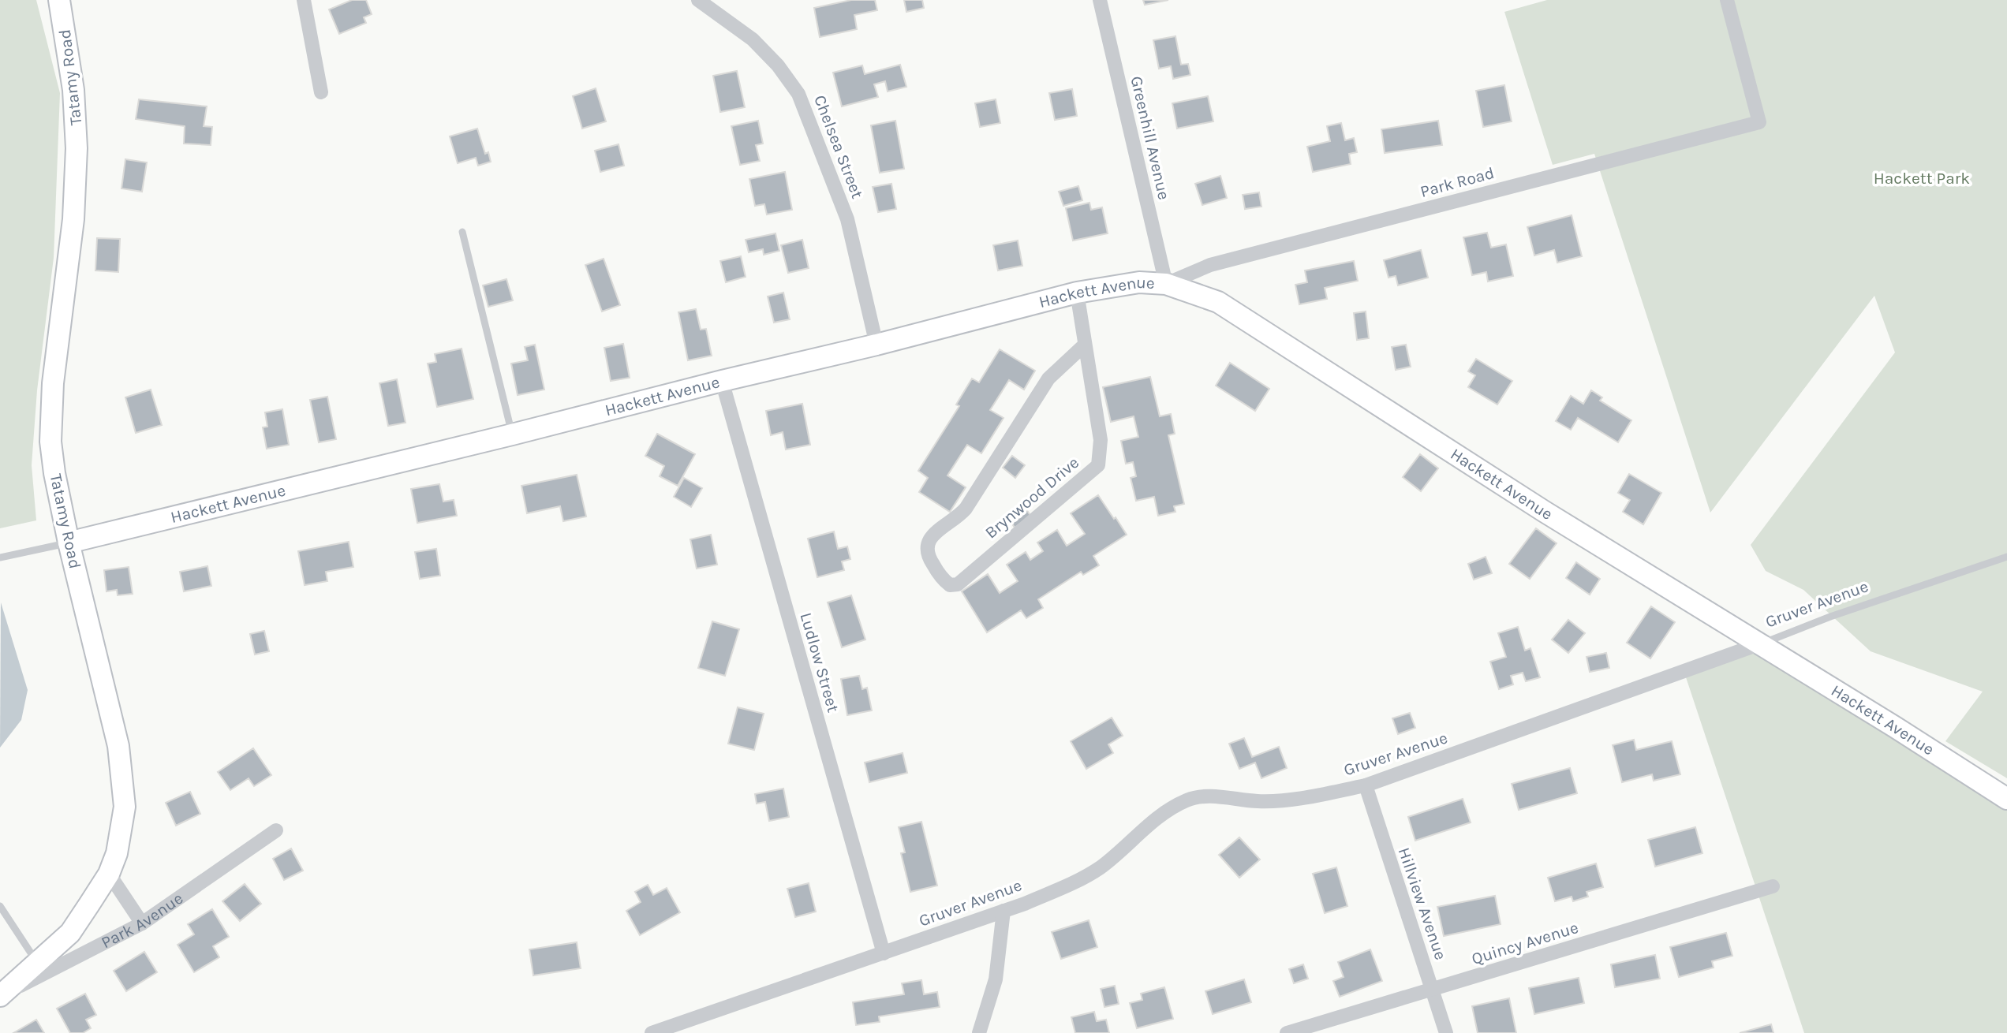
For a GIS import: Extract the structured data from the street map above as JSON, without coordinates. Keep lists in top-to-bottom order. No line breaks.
{"streets":{"main road":["Tatamy Road","Hackett Avenue"],"street":["Greenhill Avenue","Chelsea Street","Park Road","Brynwood Drive","Gruver Avenue","Ludlow Street","Hillview Avenue","Park Avenue","Quincy Avenue"]},"crossings":[["Tatamy Road","Hackett Avenue"],["Tatamy Road","Park Avenue"],["Greenhill Avenue","Park Road"],["Greenhill Avenue","Hackett Avenue"],["Chelsea Street","Hackett Avenue"],["Park Road","Hackett Avenue"],["Hackett Avenue","Brynwood Drive"],["Hackett Avenue","Gruver Avenue"],["Hackett Avenue","Ludlow Street"],["Gruver Avenue","Ludlow Street"],["Gruver Avenue","Hillview Avenue"],["Hillview Avenue","Quincy Avenue"]],"parks":["Hackett Park"]}
